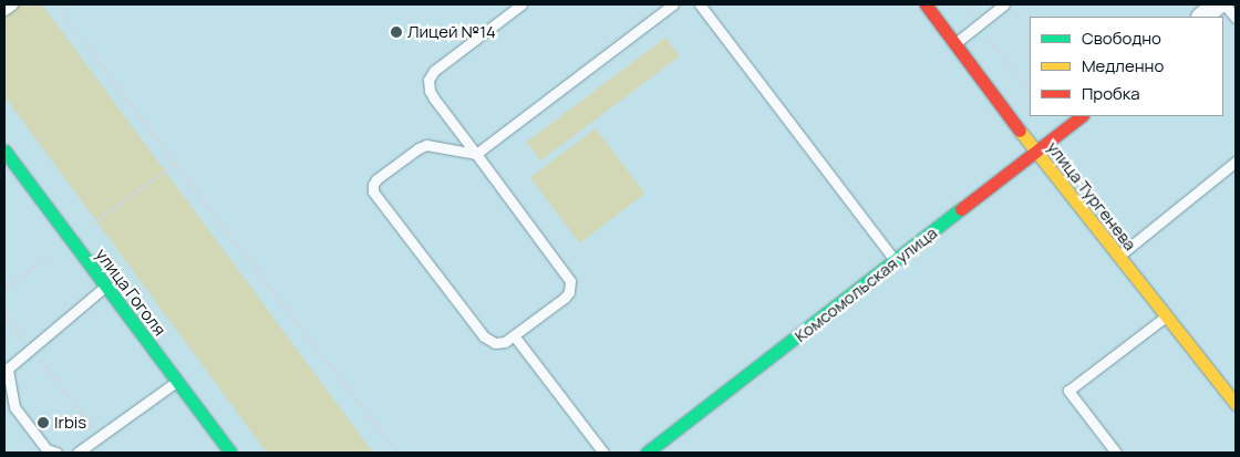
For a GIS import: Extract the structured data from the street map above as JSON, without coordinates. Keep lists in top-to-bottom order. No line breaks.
{"streets":{"street":["улица Тургенева","Комсомольская улица","улица Гоголя"]},"crossings":[["улица Тургенева","Комсомольская улица"]],"places":["Лицей №14","Irbis"],"legend":["Свободно","Медленно","Пробка"]}
